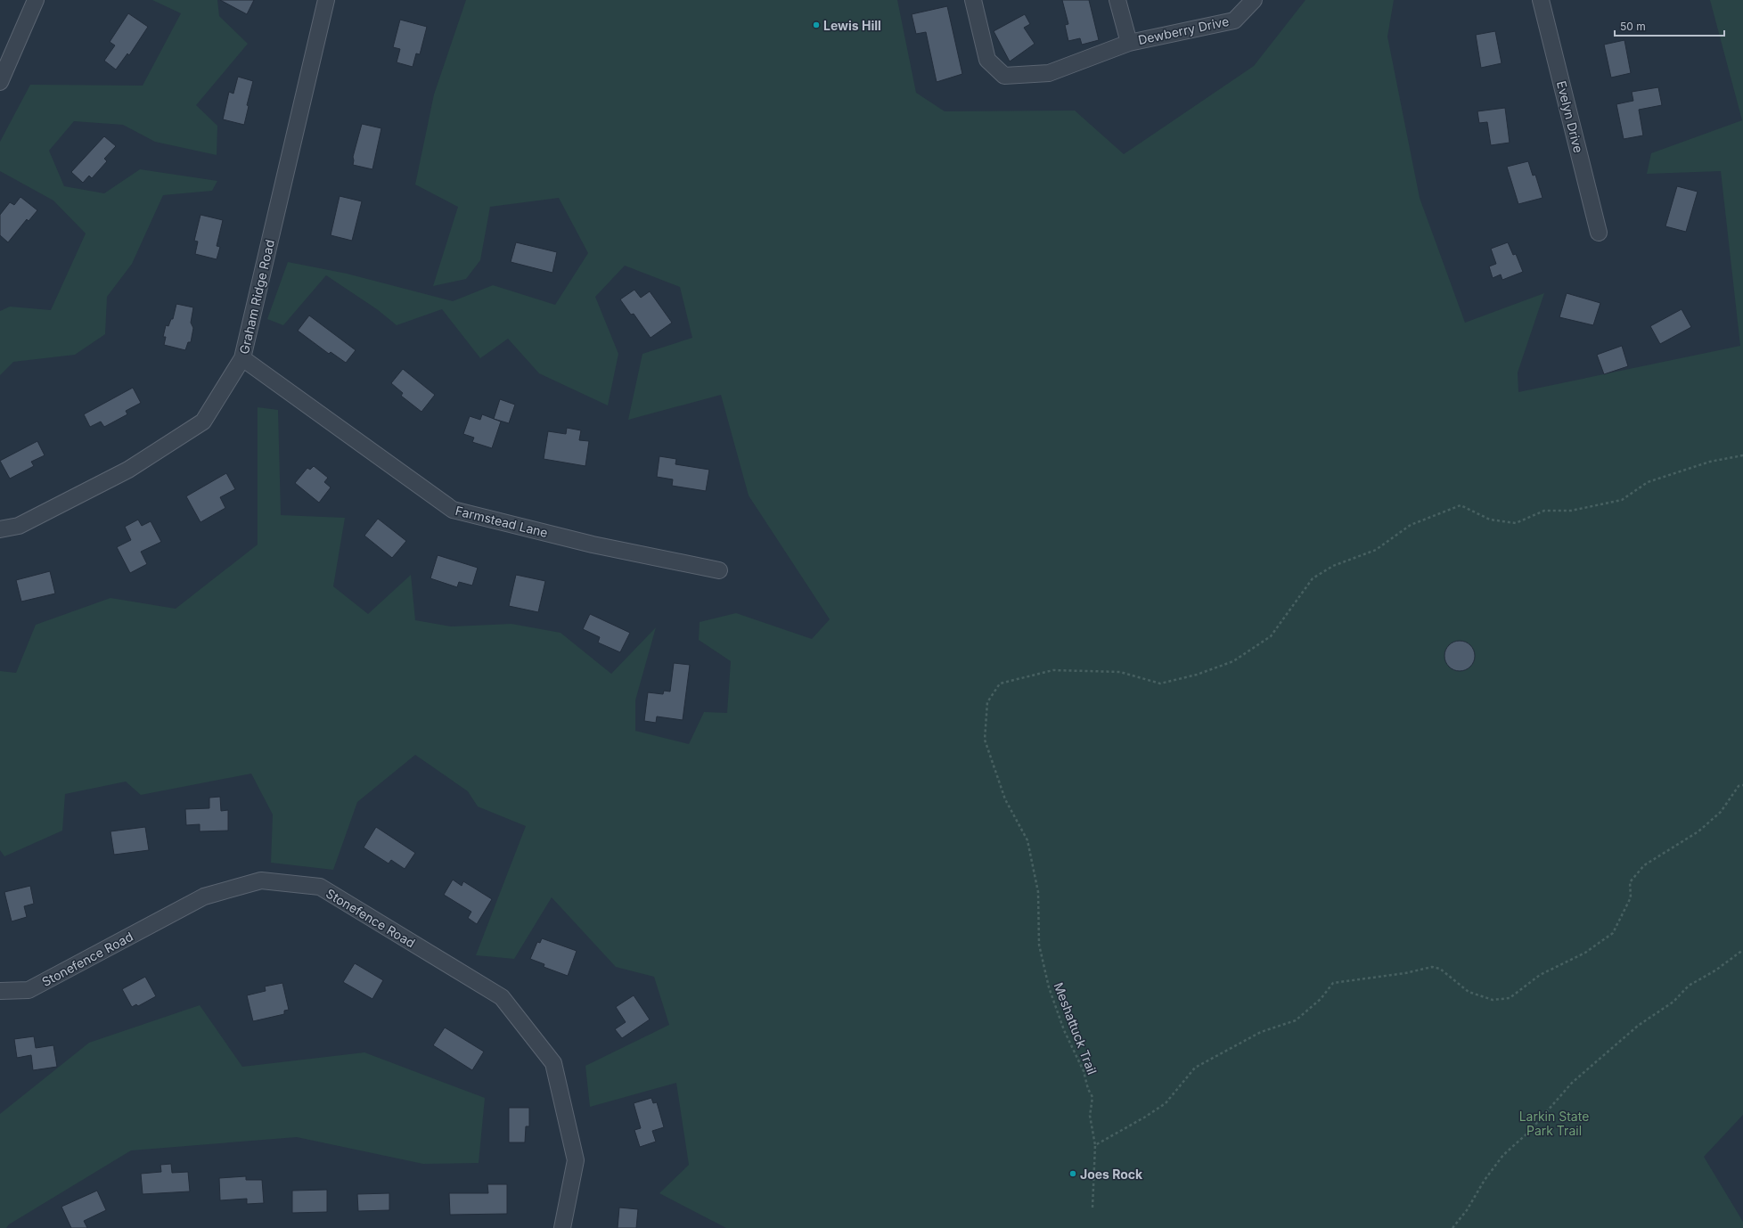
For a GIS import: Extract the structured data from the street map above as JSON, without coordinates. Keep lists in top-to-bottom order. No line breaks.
{"streets":{"street":["Dewberry Drive","Evelyn Drive","Graham Ridge Road","Farmstead Lane","Stonefence Road"],"path":["Meshattuck Trail"]},"crossings":[["Graham Ridge Road","Farmstead Lane"]],"parks":["Larkin State Park Trail"],"places":["Lewis Hill","Joes Rock"],"scale_bar":"50 m"}
